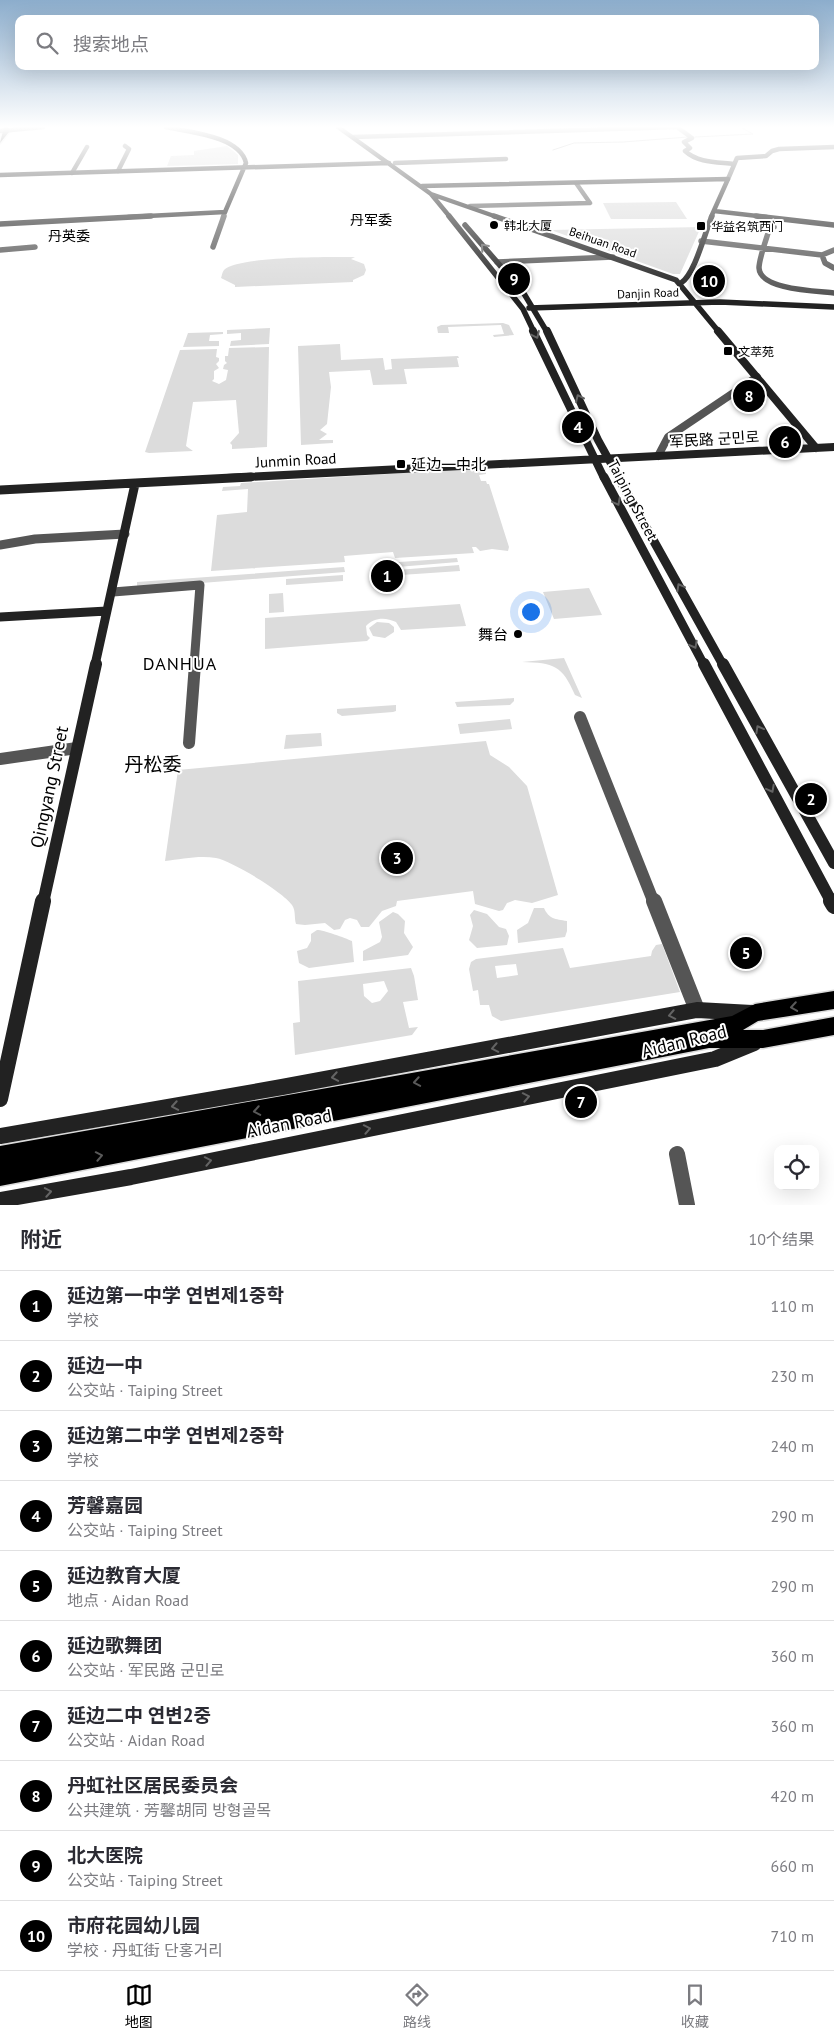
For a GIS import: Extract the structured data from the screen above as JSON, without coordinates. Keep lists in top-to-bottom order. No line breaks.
{"streets":{"main road":["Aidan Road"],"street":["Beihuan Road","Danjin Road","军民路 군민로","Junmin Road","Taiping Street","Qingyang Street"]},"crossings":[["Beihuan Road","Taiping Street"],["Danjin Road","Taiping Street"],["军民路 군민로","Junmin Road"],["军民路 군민로","Taiping Street"],["Junmin Road","Taiping Street"],["Junmin Road","Qingyang Street"]],"districts":["丹军委","丹英委","DANHUA","丹松委"],"places":{"other":["韩北大厦","舞台"],"transit":["华益名筑西门","文萃苑","延边一中北"]},"page":{"search":"搜索地点","pins":["9","10","8","4","6","1","2","3","5","7"],"heading":["附近","10个结果"],"list":[{"mark":"1","name":"延边第一中学 연변제1중학","note":"学校","value":"110 m"},{"mark":"2","name":"延边一中","note":"公交站 · Taiping Street","value":"230 m"},{"mark":"3","name":"延边第二中学 연변제2중학","note":"学校","value":"240 m"},{"mark":"4","name":"芳馨嘉园","note":"公交站 · Taiping Street","value":"290 m"},{"mark":"5","name":"延边教育大厦","note":"地点 · Aidan Road","value":"290 m"},{"mark":"6","name":"延边歌舞团","note":"公交站 · 军民路 군민로","value":"360 m"},{"mark":"7","name":"延边二中 연변2중","note":"公交站 · Aidan Road","value":"360 m"},{"mark":"8","name":"丹虹社区居民委员会","note":"公共建筑 · 芳馨胡同 방형골목","value":"420 m"},{"mark":"9","name":"北大医院","note":"公交站 · Taiping Street","value":"660 m"},{"mark":"10","name":"市府花园幼儿园","note":"学校 · 丹虹街 단홍거리","value":"710 m"}],"nav":["地图","路线","收藏"]}}
